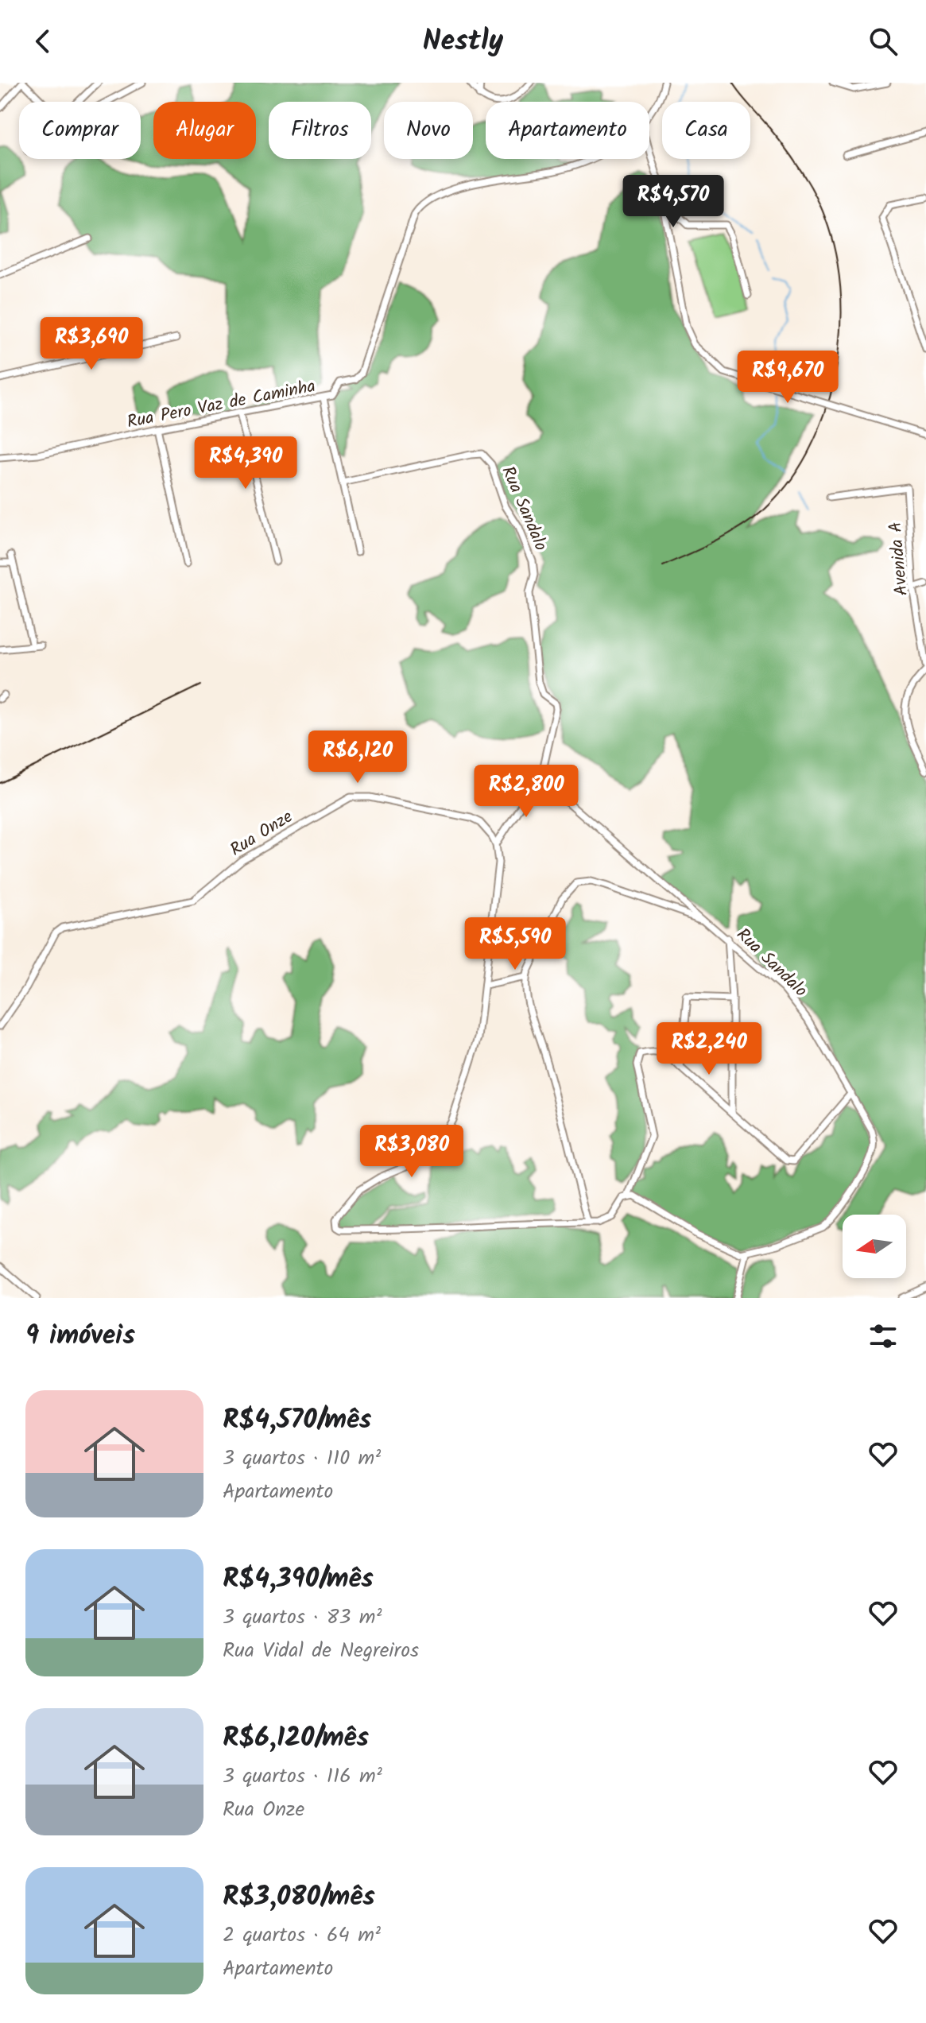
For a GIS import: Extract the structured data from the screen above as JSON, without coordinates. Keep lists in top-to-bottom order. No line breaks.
{"streets":{"street":["Rua Pero Vaz de Caminha","Rua Sandalo","Avenida A","Rua Onze"]},"north":"left","page":{"header":"Nestly","chip":["Comprar","Alugar","Filtros","Novo","Apartamento","Casa"],"price":["R$4,570","R$3,690","R$9,670","R$4,390","R$6,120","R$2,800","R$5,590","R$2,240","R$3,080"],"heading":"9 imóveis","list":[{"name":"R$4,570/mês","note":"3 quartos · 110 m² · Apartamento"},{"name":"R$4,390/mês","note":"3 quartos · 83 m² · Rua Vidal de Negreiros"},{"name":"R$6,120/mês","note":"3 quartos · 116 m² · Rua Onze"},{"name":"R$3,080/mês","note":"2 quartos · 64 m² · Apartamento"}]}}
